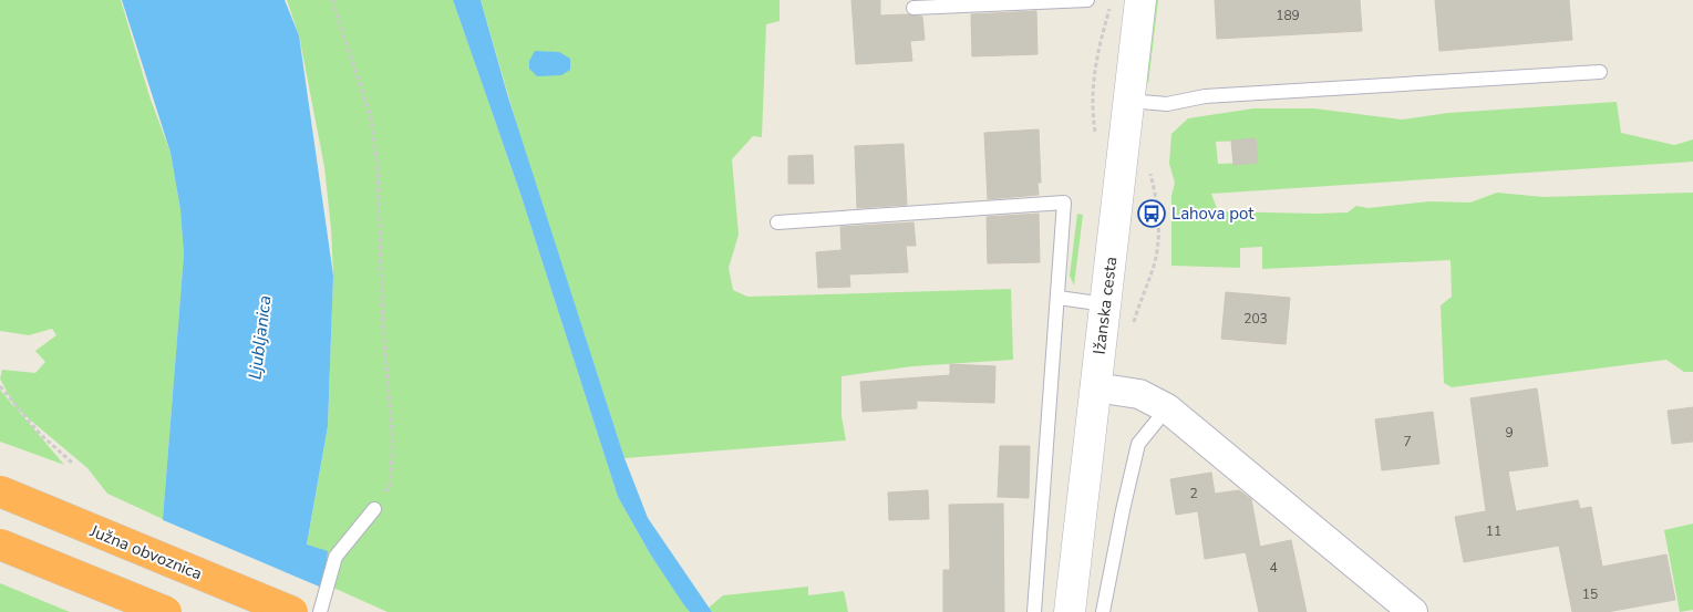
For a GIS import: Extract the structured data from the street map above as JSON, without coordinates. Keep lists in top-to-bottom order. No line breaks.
{"streets":{"highway":["Južna obvoznica"],"main road":["Ižanska cesta"]},"water":["Ljubljanica"],"places":{"bus stop":["Lahova pot"]},"house_numbers":["189","203","9","7","2","11","4","15"]}
